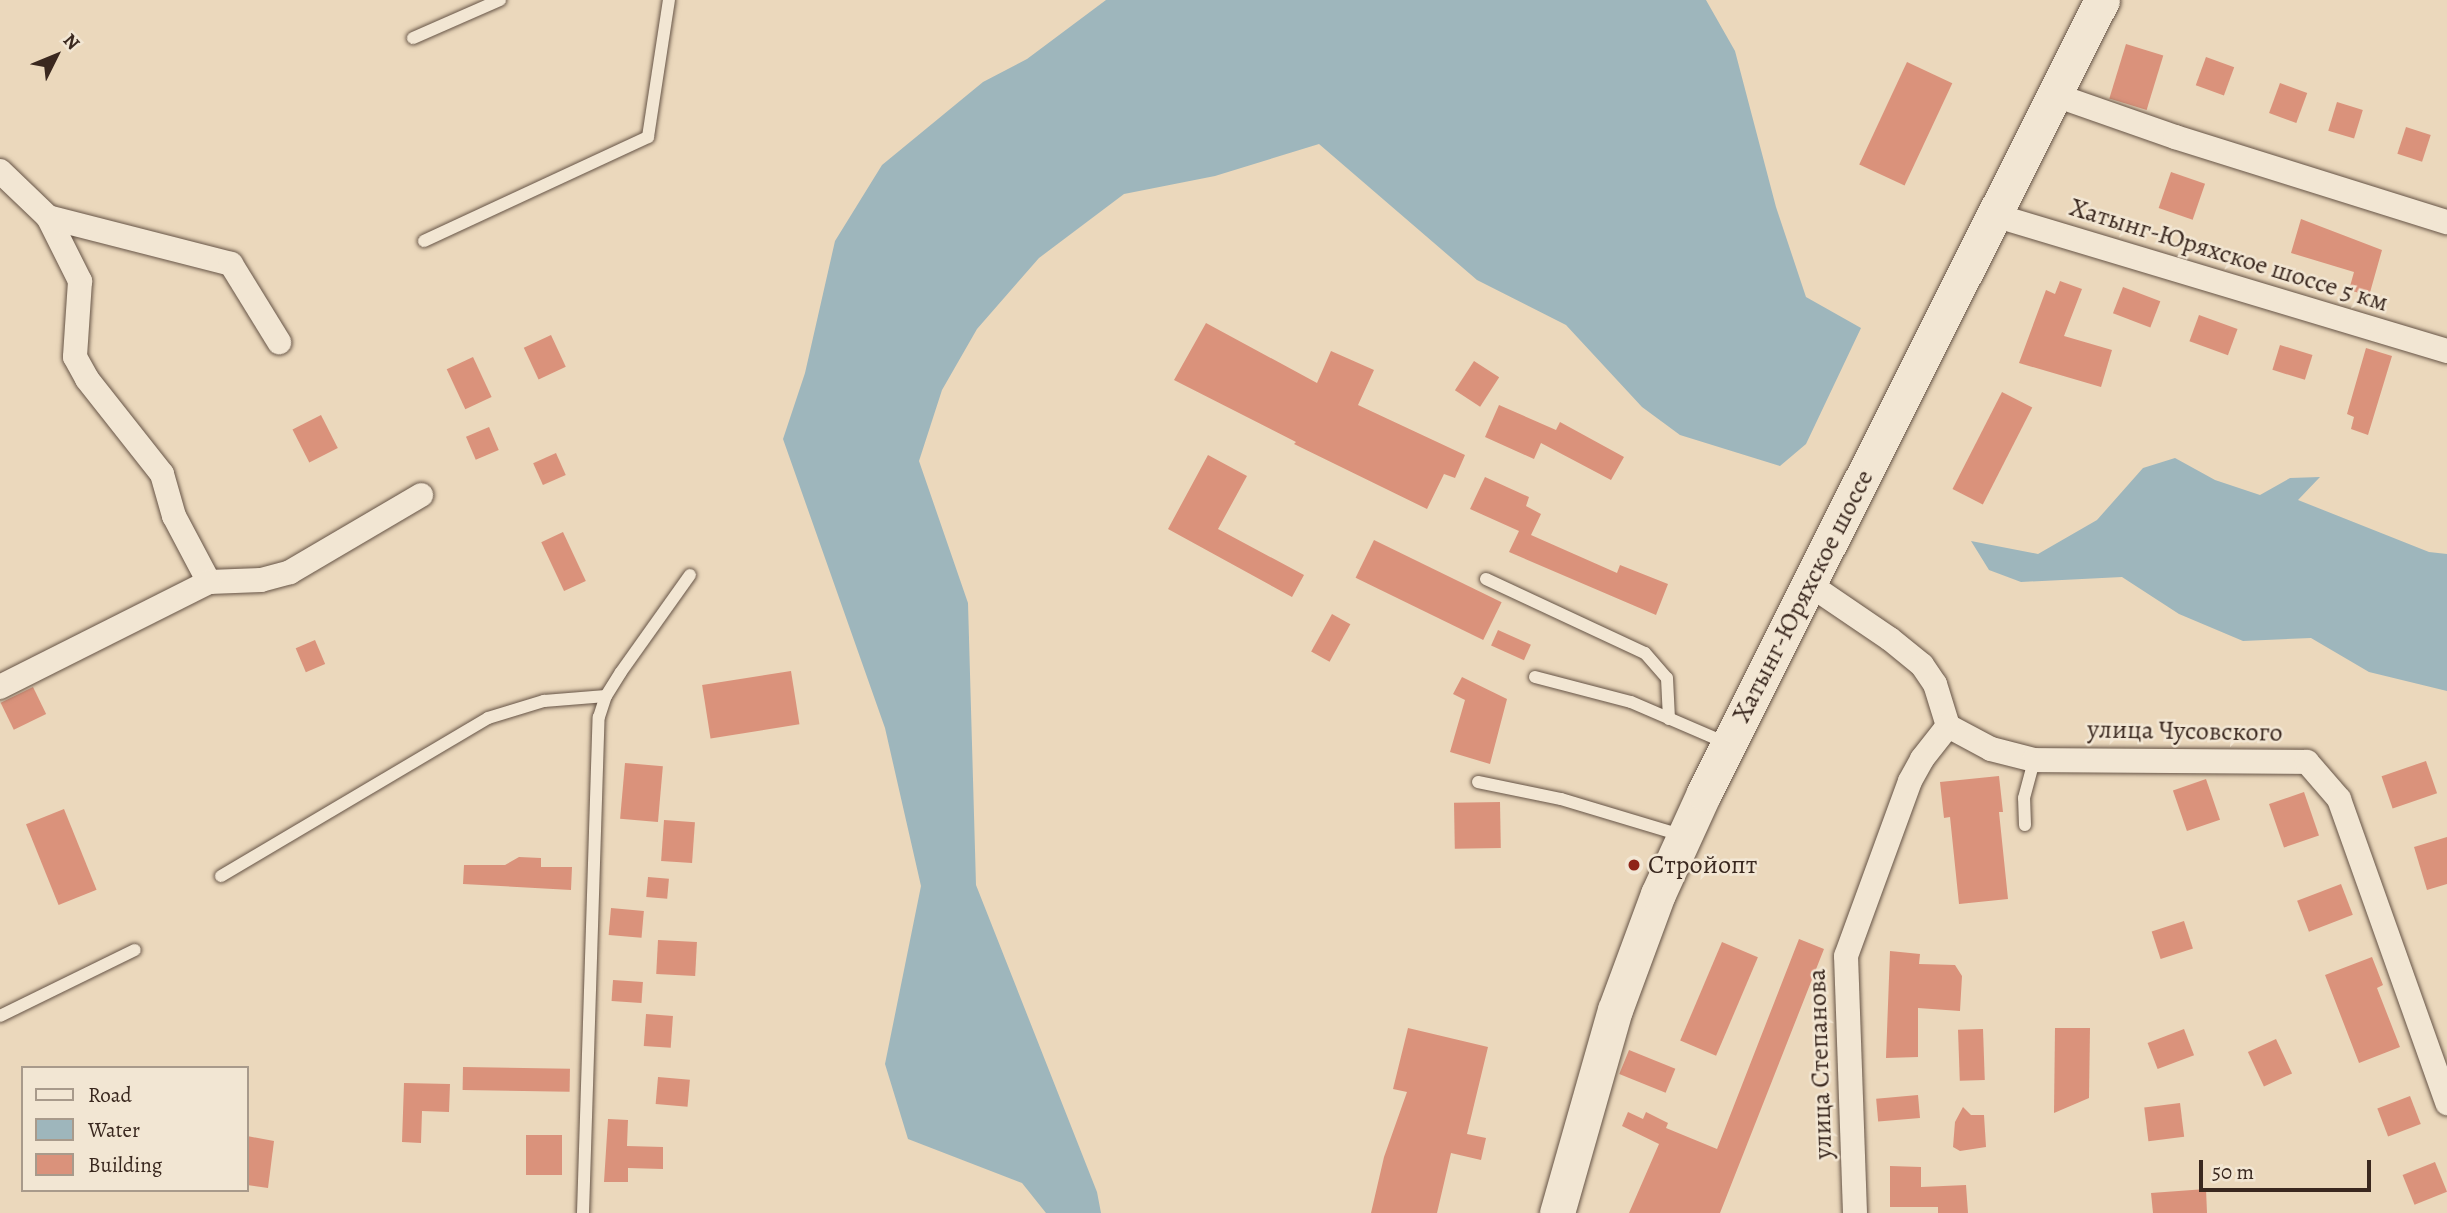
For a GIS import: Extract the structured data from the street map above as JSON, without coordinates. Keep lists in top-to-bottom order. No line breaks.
{"streets":{"main road":["Хатынг-Юряхское шоссе"],"street":["Хатынг-Юряхское шоссе 5 км","улица Чусовского","улица Степанова"]},"crossings":[["Хатынг-Юряхское шоссе 5 км","Хатынг-Юряхское шоссе"],["улица Чусовского","улица Степанова"]],"places":["Стройопт"],"legend":["Road","Water","Building"],"scale_bar":"50 m","north":"top right"}
